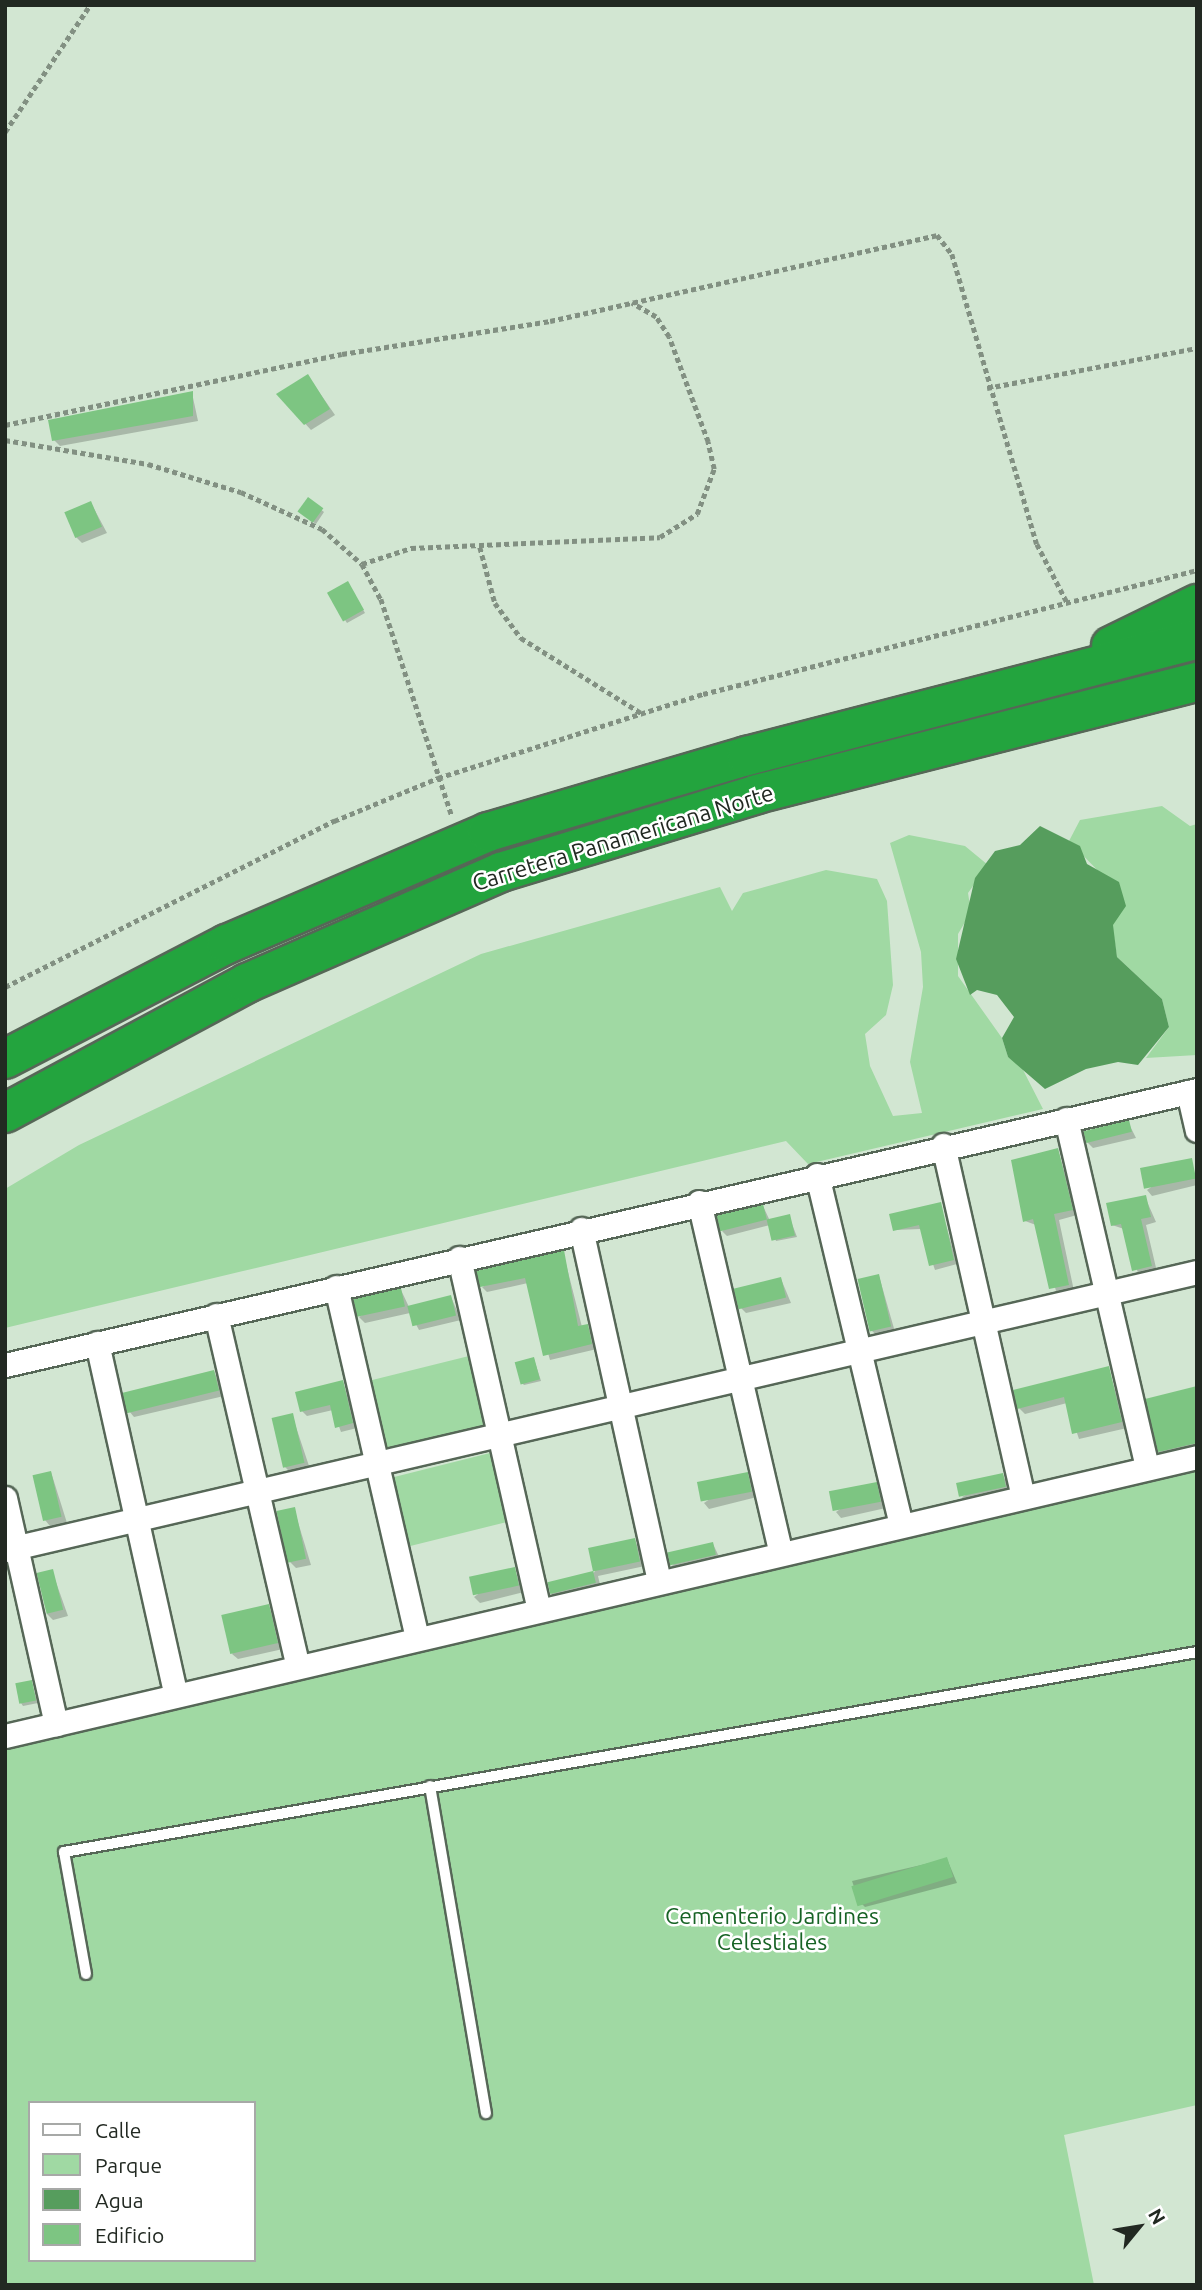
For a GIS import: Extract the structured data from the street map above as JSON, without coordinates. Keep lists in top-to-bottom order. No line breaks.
{"streets":{"highway":["Carretera Panamericana Norte"]},"parks":["Cementerio Jardines Celestiales"],"legend":["Calle","Parque","Agua","Edificio"],"north":"top right"}
